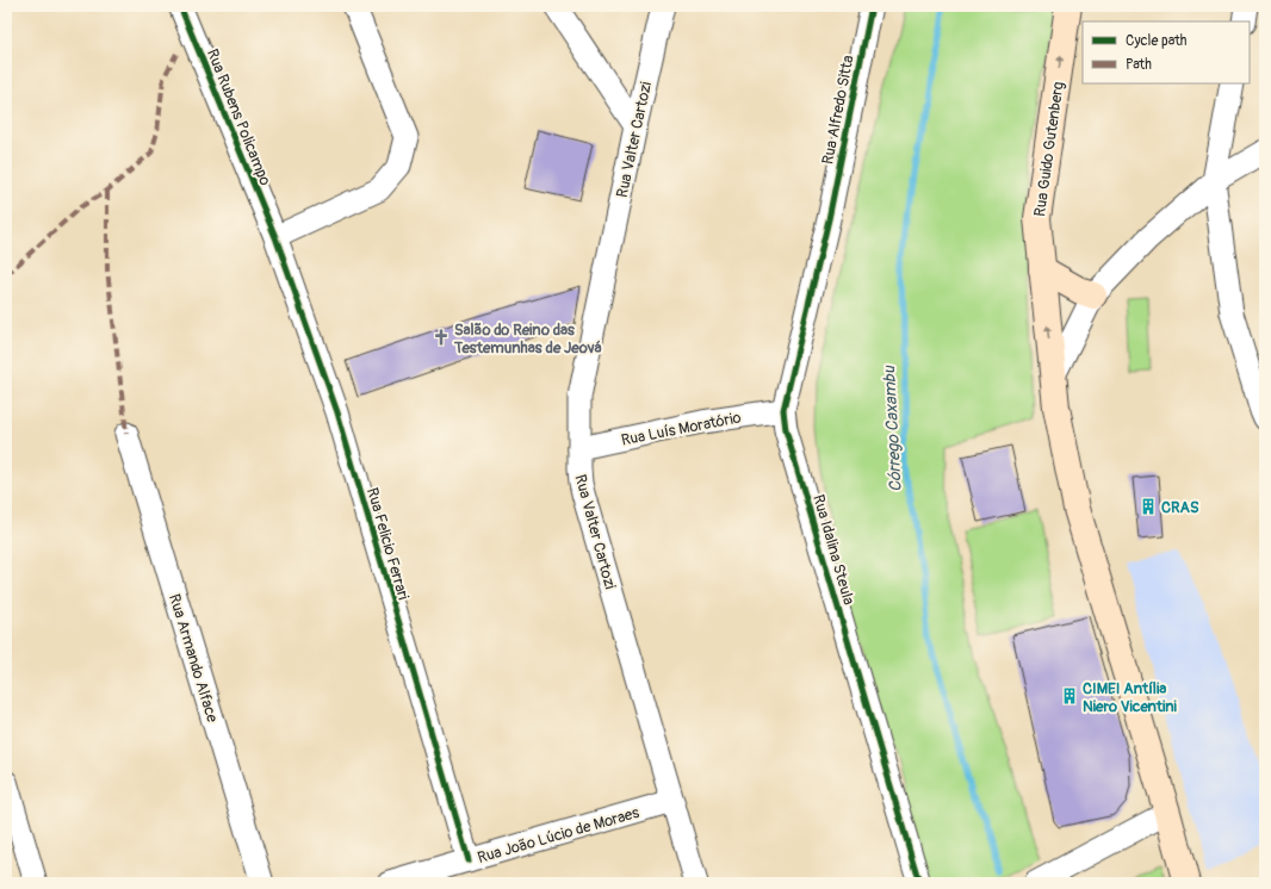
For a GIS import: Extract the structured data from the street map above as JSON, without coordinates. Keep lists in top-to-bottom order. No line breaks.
{"streets":{"street":["Rua Alfredo Sitta","Rua Rubens Policampo","Rua Valter Cartozi","Rua Guido Gutenberg","Rua Luís Moratório","Rua Felicio Ferrari","Rua Idalina Steula","Rua Armando Alface","Rua João Lúcio de Moraes"]},"crossings":[["Rua Alfredo Sitta","Rua Idalina Steula"],["Rua Rubens Policampo","Rua Felicio Ferrari"],["Rua Valter Cartozi","Rua Luís Moratório"],["Rua Valter Cartozi","Rua João Lúcio de Moraes"],["Rua Luís Moratório","Rua Idalina Steula"],["Rua Felicio Ferrari","Rua João Lúcio de Moraes"]],"water":["Córrego Caxambu"],"places":{"church":["Salão do Reino das Testemunhas de Jeová"],"building":["CRAS","CIMEI Antília Niero Vicentini"]},"legend":["Cycle path","Path"]}
